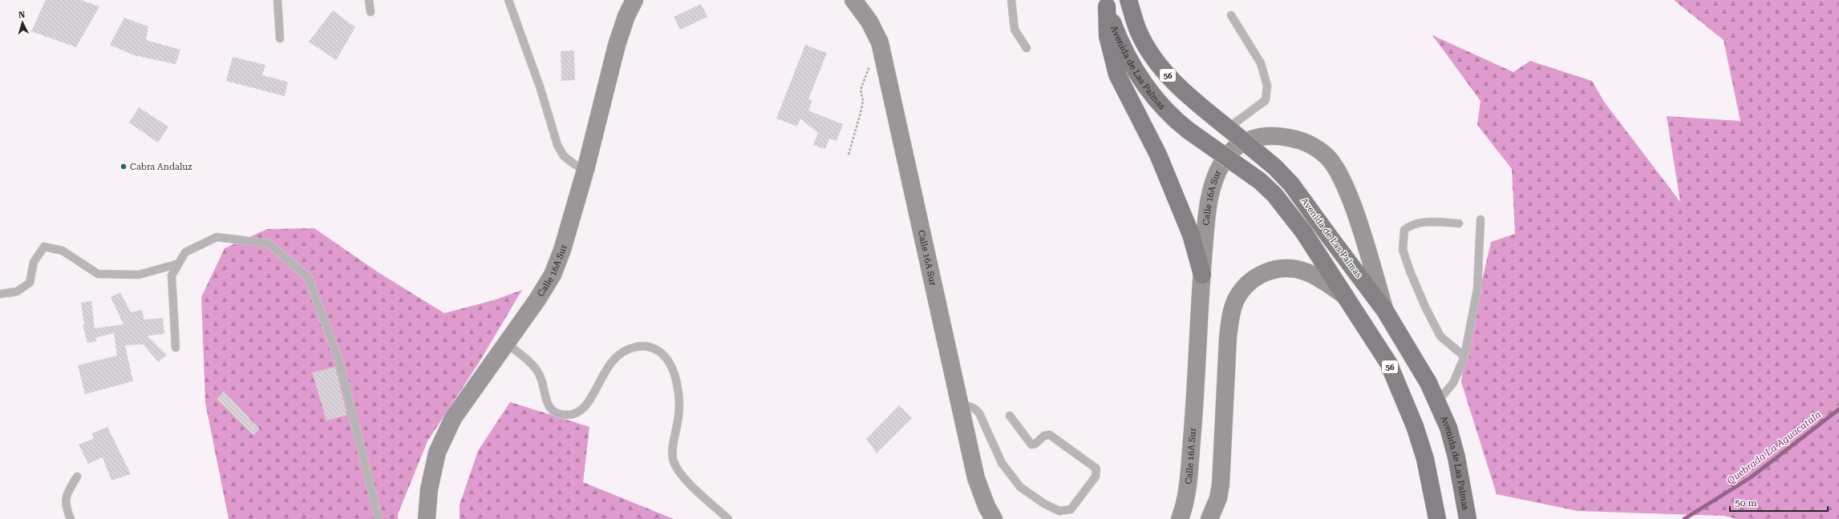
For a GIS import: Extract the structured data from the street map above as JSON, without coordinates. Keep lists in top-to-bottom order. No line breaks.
{"streets":{"main road":["Avenida de Las Palmas","56","Calle 16A Sur"]},"crossings":[["Avenida de Las Palmas","Calle 16A Sur"]],"water":["Quebrada La Aguacatala"],"places":["Cabra Andaluz"],"scale_bar":"50 m","north":"top"}
